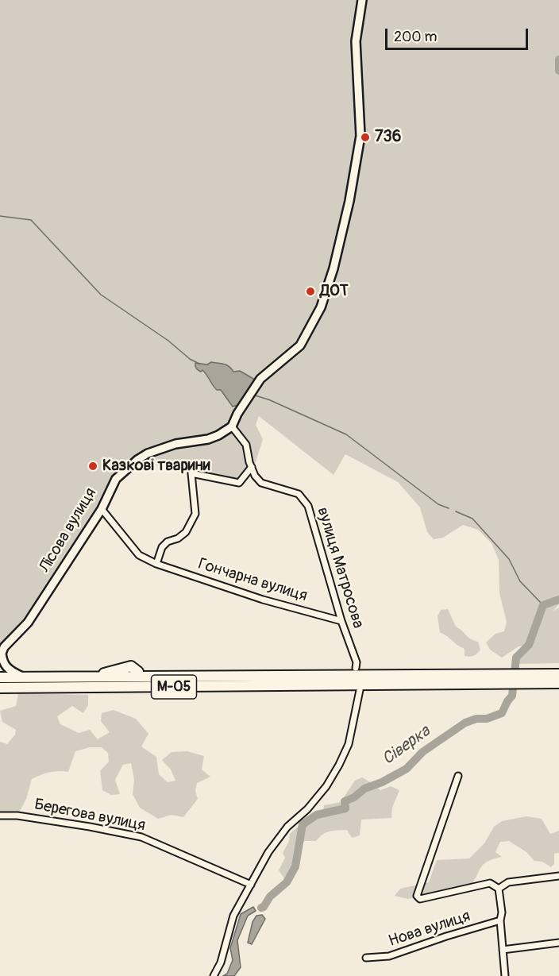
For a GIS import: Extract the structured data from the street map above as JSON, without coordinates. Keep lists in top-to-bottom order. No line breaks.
{"streets":{"highway":["М-05"],"street":["Лісова вулиця","вулиця Матросова","Гончарна вулиця","Берегова вулиця","Нова вулиця"]},"crossings":[["Лісова вулиця","вулиця Матросова"],["Лісова вулиця","Гончарна вулиця"],["вулиця Матросова","Гончарна вулиця"]],"water":["Сіверка"],"places":["736","ДОТ","Казкові тварини"],"scale_bar":"200 m"}
